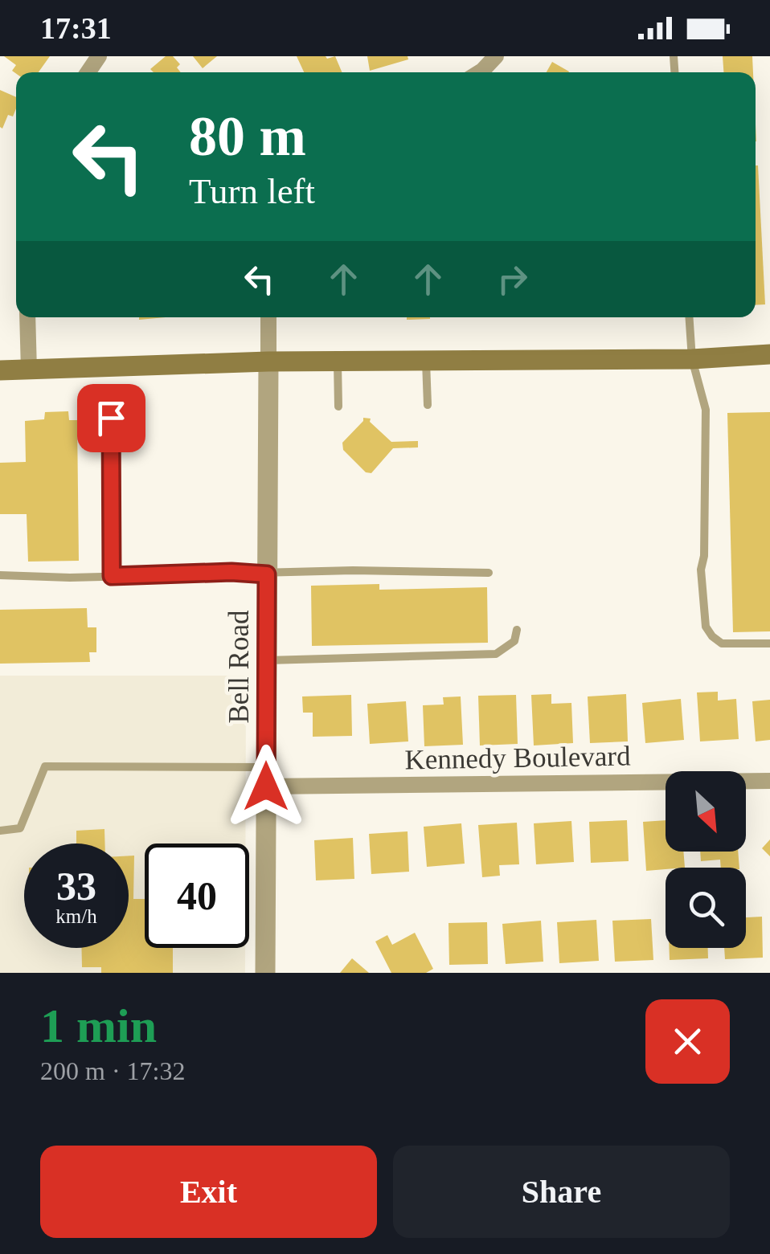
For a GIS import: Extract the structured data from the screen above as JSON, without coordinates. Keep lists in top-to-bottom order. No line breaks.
{"streets":{"street":["Bell Road","Kennedy Boulevard"]},"crossings":[["Bell Road","Kennedy Boulevard"]],"north":"bottom right","page":{"status":"17:31","turn":["80 m","Turn left"],"speed":"33 km/h","limit":"40","heading":["1 min","200 m · 17:32"],"buttons":["Exit","Share"]}}
